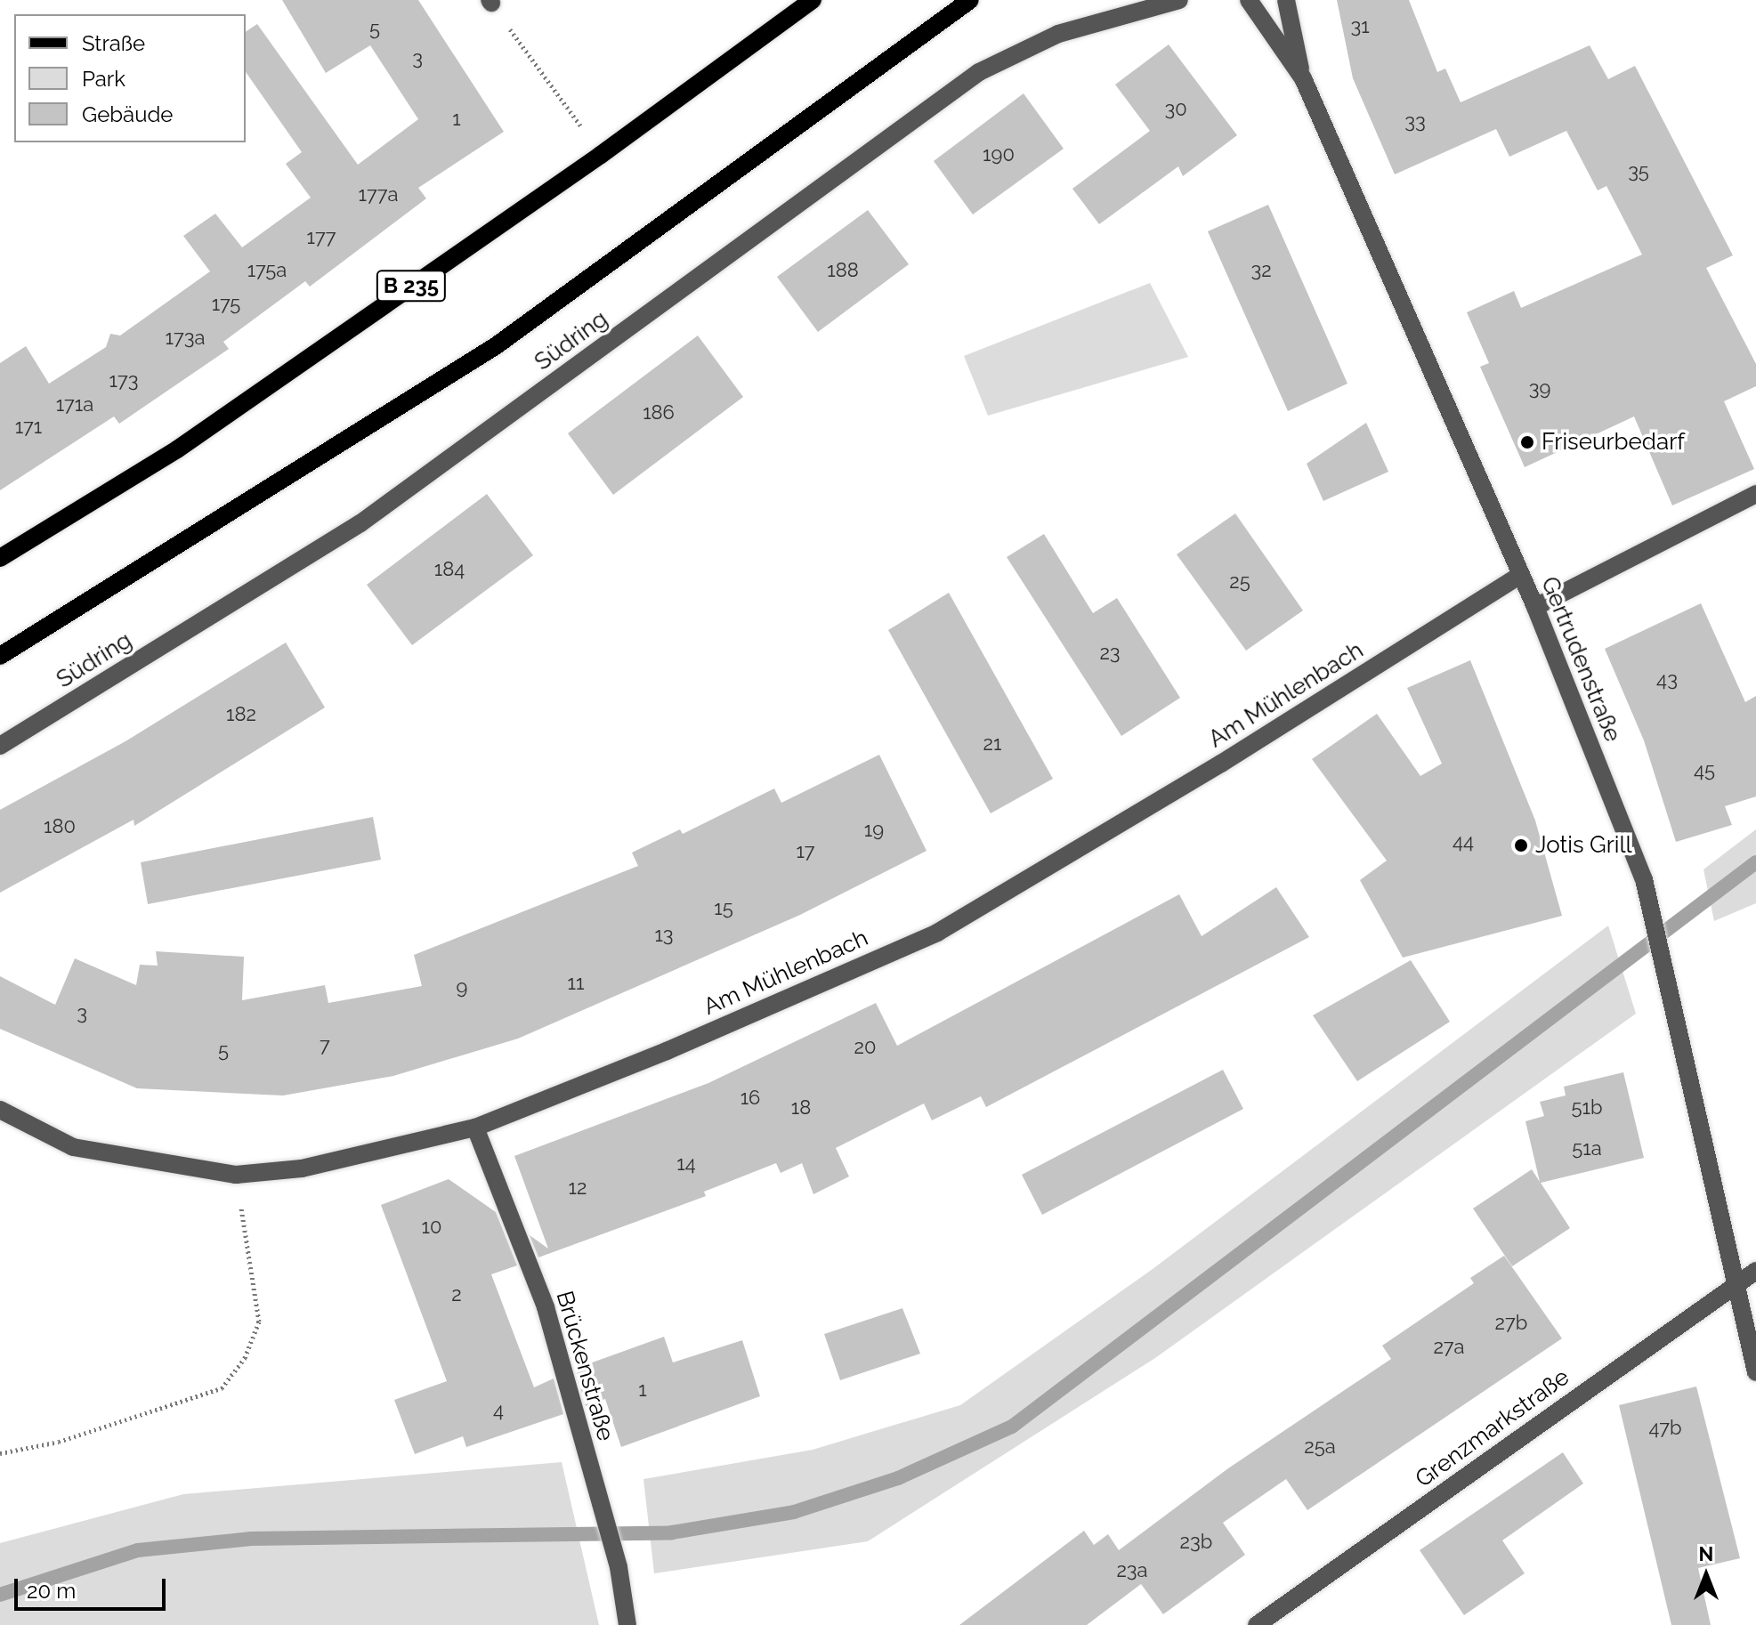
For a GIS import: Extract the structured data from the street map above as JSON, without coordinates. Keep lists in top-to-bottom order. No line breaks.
{"streets":{"main road":["B 235","Südring"],"street":["Gertrudenstraße","Am Mühlenbach","Brückenstraße","Grenzmarkstraße"]},"crossings":[["Gertrudenstraße","Am Mühlenbach"],["Gertrudenstraße","Grenzmarkstraße"],["Am Mühlenbach","Brückenstraße"]],"places":["Friseurbedarf","Jotis Grill"],"house_numbers":["31","5","3","30","1","33","190","35","177a","177","175a","188","32","175","173a","173","39","171a","186","171","184","25","23","43","182","21","45","180","19","44","17","15","13","11","9","3","7","20","5","16","18","51b","51a","14","12","10","2","27b","27a","1","4","47b","25a","23b","23a"],"legend":["Straße","Park","Gebäude"],"scale_bar":"20 m","north":"top"}
